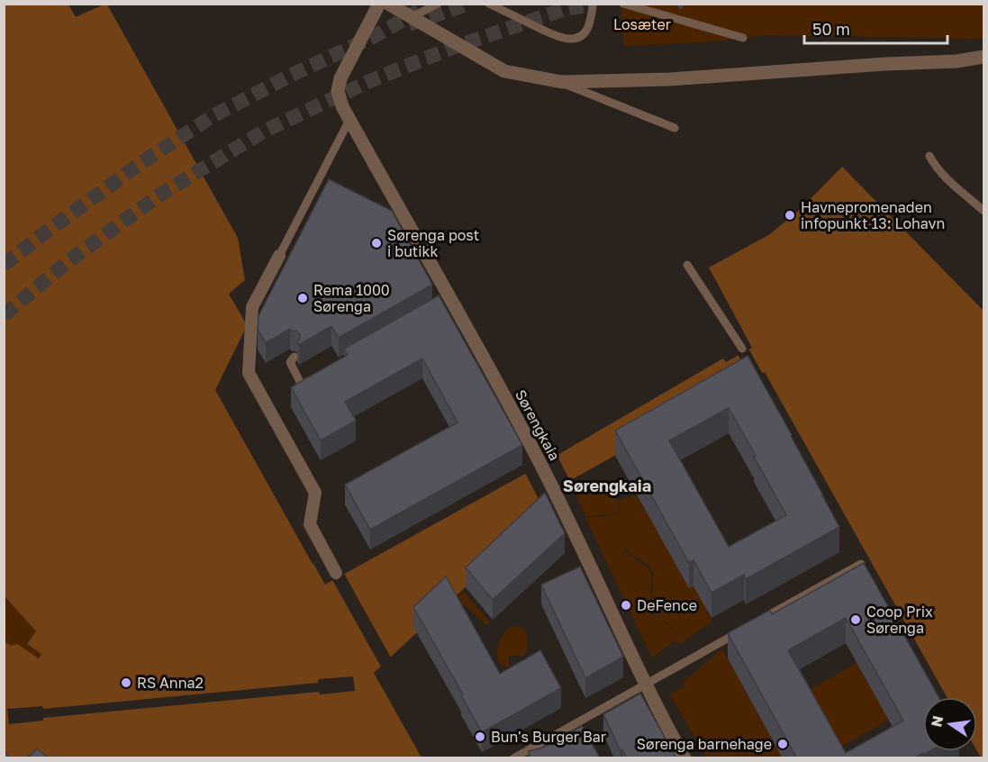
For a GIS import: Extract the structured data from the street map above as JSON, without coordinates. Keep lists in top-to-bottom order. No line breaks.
{"streets":{"street":["Sørengkaia"]},"districts":["Sørengkaia"],"parks":["Losæter"],"places":["Havnepromenaden infopunkt 13: Lohavn","Sørenga post i butikk","Rema 1000 Sørenga","DeFence","Coop Prix Sørenga","RS Anna2","Bun's Burger Bar","Sørenga barnehage"],"scale_bar":"50 m","north":"left"}
